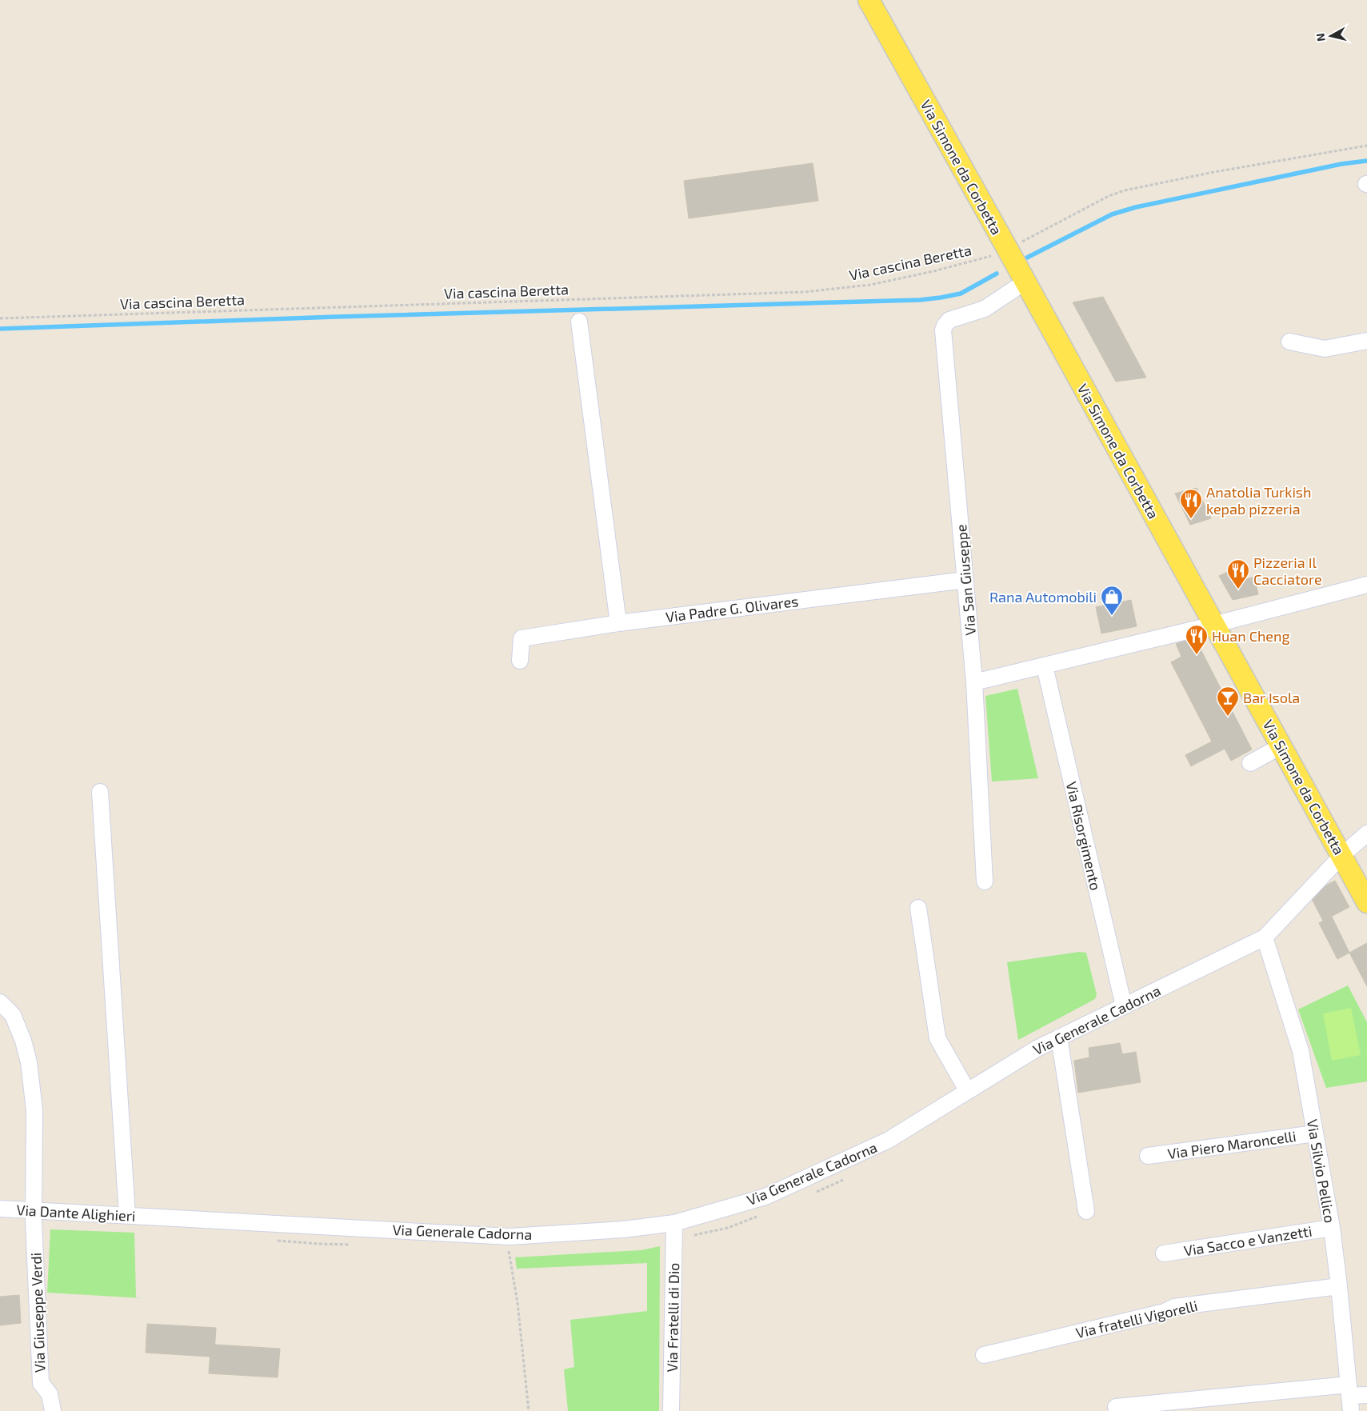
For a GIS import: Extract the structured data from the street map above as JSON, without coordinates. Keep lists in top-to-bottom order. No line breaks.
{"streets":{"main road":["Via Simone da Corbetta"],"street":["Via San Giuseppe","Via Padre G. Olivares","Via Risorgimento","Via Generale Cadorna","Via Piero Maroncelli","Via Silvio Pellico","Via Dante Alighieri","Via Sacco e Vanzetti","Via Giuseppe Verdi","Via Fratelli di Dio","Via fratelli Vigorelli"],"path":["Via cascina Beretta"]},"crossings":[["Via Simone da Corbetta","Via cascina Beretta"],["Via Simone da Corbetta","Via San Giuseppe"],["Via Simone da Corbetta","Via Generale Cadorna"],["Via San Giuseppe","Via Padre G. Olivares"],["Via Risorgimento","Via Generale Cadorna"],["Via Generale Cadorna","Via Silvio Pellico"],["Via Generale Cadorna","Via Dante Alighieri"],["Via Generale Cadorna","Via Fratelli di Dio"],["Via Piero Maroncelli","Via Silvio Pellico"],["Via Silvio Pellico","Via Sacco e Vanzetti"],["Via Silvio Pellico","Via fratelli Vigorelli"],["Via Dante Alighieri","Via Giuseppe Verdi"]],"places":{"restaurant":["Anatolia Turkish kepab pizzeria","Pizzeria Il Cacciatore","Huan Cheng"],"shop":["Rana Automobili"],"bar":["Bar Isola"]},"north":"left"}
